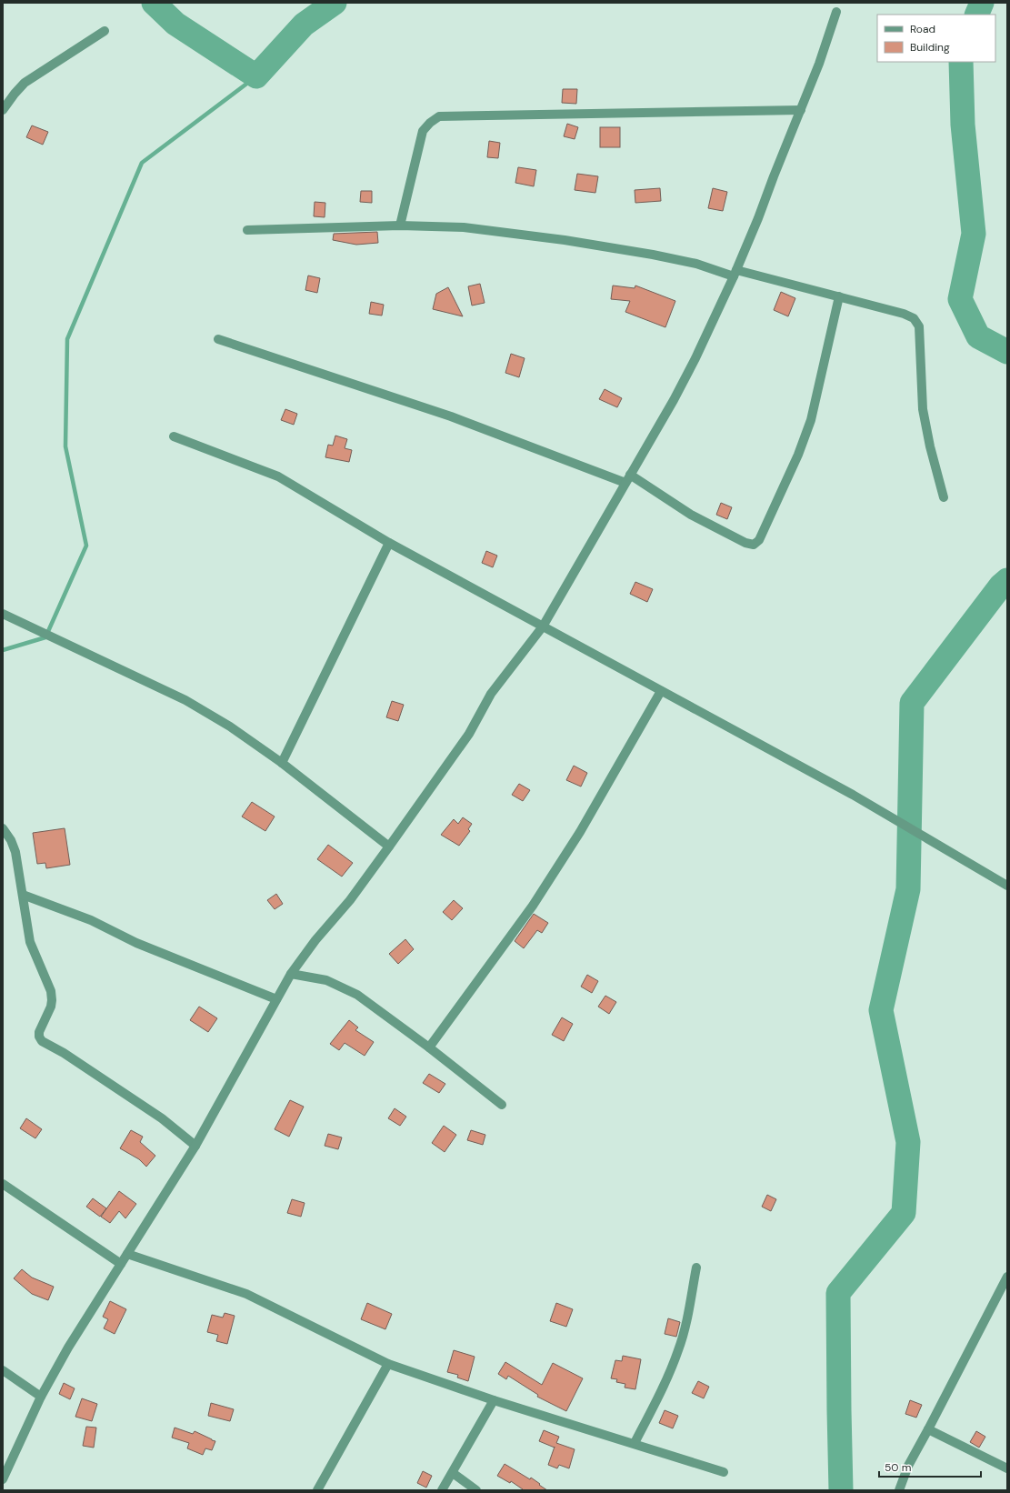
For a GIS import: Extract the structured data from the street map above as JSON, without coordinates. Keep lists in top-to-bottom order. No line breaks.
{"legend":["Road","Building"],"scale_bar":"50 m"}
